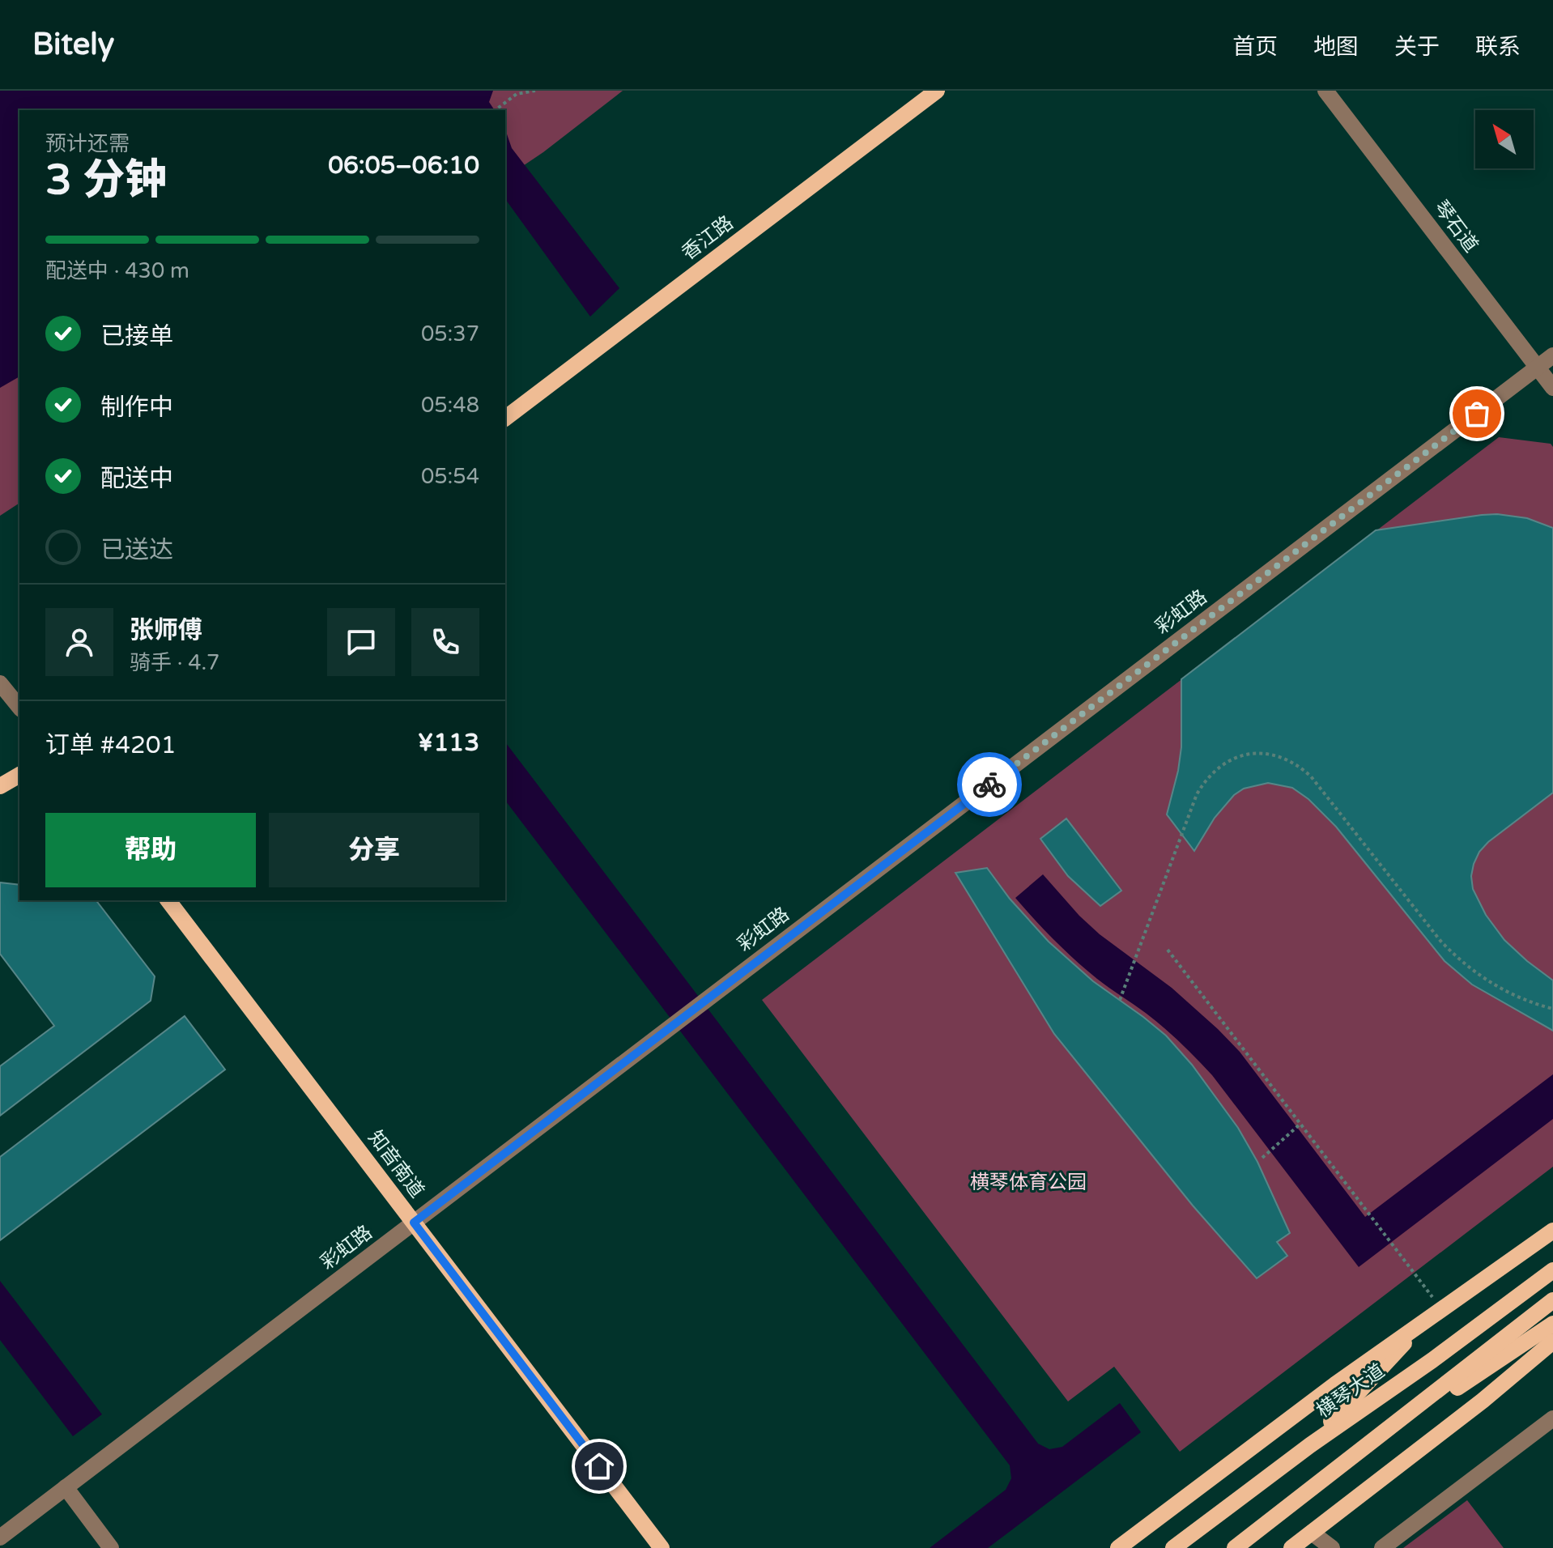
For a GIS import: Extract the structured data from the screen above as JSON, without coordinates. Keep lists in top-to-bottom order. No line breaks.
{"streets":{"main road":["香江路","知音南道","横琴大道"],"street":["琴石道","彩虹路"]},"crossings":[["琴石道","彩虹路"],["彩虹路","知音南道"]],"parks":["横琴体育公园"],"north":"top left","page":{"header":"Bitely","nav":["首页","地图","关于","联系"],"heading":["3 分钟","预计还需","06:05–06:10"],"panel":["张师傅","骑手 · 4.7","订单 #4201","¥113"],"bar":"配送中 · 430 m","list":[["已接单","05:37"],["制作中","05:48"],["配送中","05:54"],"已送达"],"buttons":["帮助","分享"]}}
